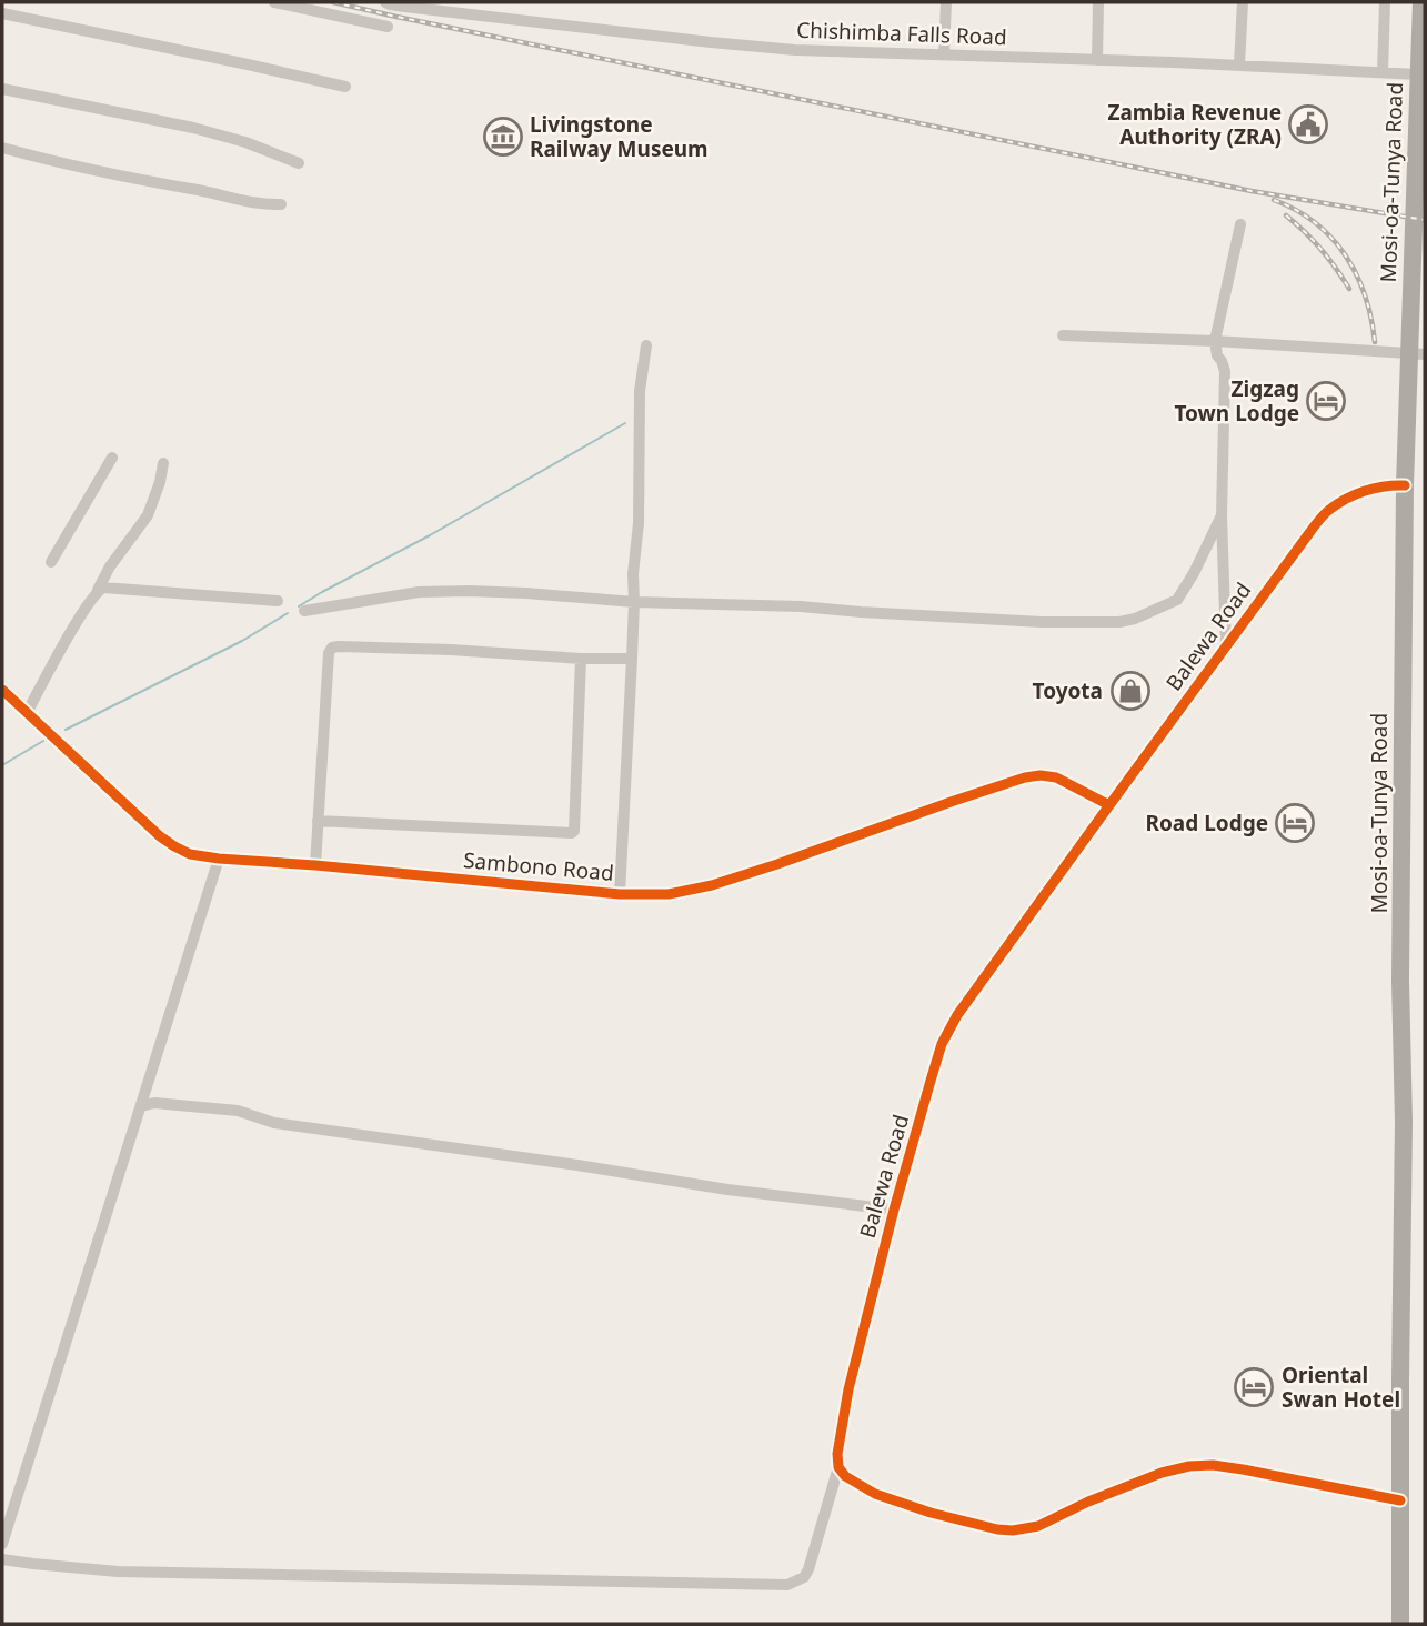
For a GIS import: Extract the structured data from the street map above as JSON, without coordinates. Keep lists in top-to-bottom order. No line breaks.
{"streets":{"highway":["Mosi-oa-Tunya Road"],"street":["Chishimba Falls Road","Balewa Road","Sambono Road"]},"crossings":[["Chishimba Falls Road","Mosi-oa-Tunya Road"],["Mosi-oa-Tunya Road","Balewa Road"],["Balewa Road","Sambono Road"]],"places":{"public building":["Zambia Revenue Authority (ZRA)"],"museum":["Livingstone Railway Museum"],"hotel":["Zigzag Town Lodge","Road Lodge","Oriental Swan Hotel"],"shop":["Toyota"]}}
